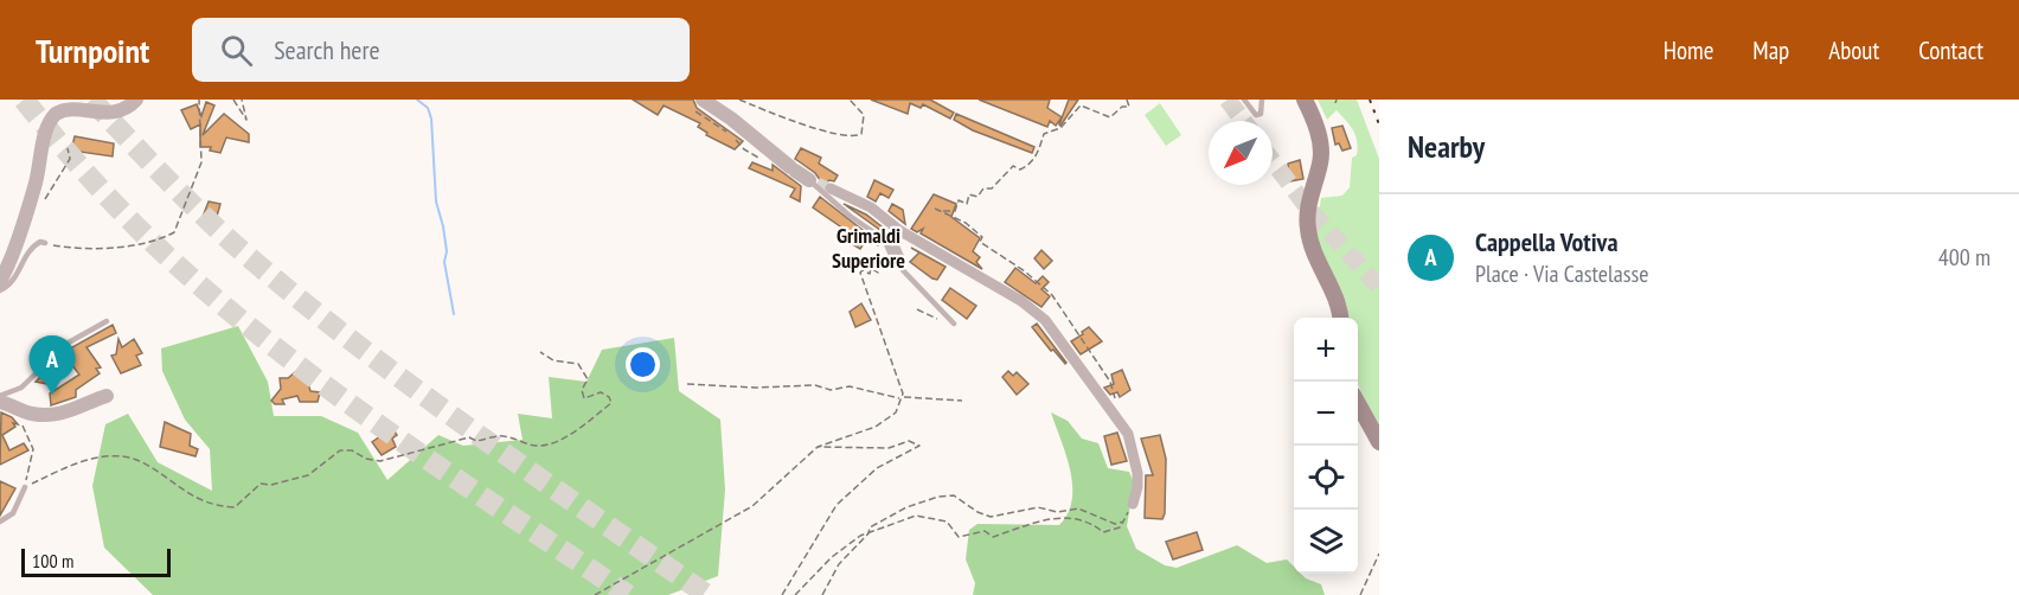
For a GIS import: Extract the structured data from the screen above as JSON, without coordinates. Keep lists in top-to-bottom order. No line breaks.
{"districts":["Grimaldi Superiore"],"scale_bar":"100 m","north":"bottom left","page":{"header":"Turnpoint","search":"Search here","nav":["Home","Map","About","Contact"],"heading":"Nearby","list":[{"mark":"A","name":"Cappella Votiva","note":"Place · Via Castelasse","value":"400 m"}],"map_buttons":["+","−"],"pins":"A","scale":"100 m"}}
